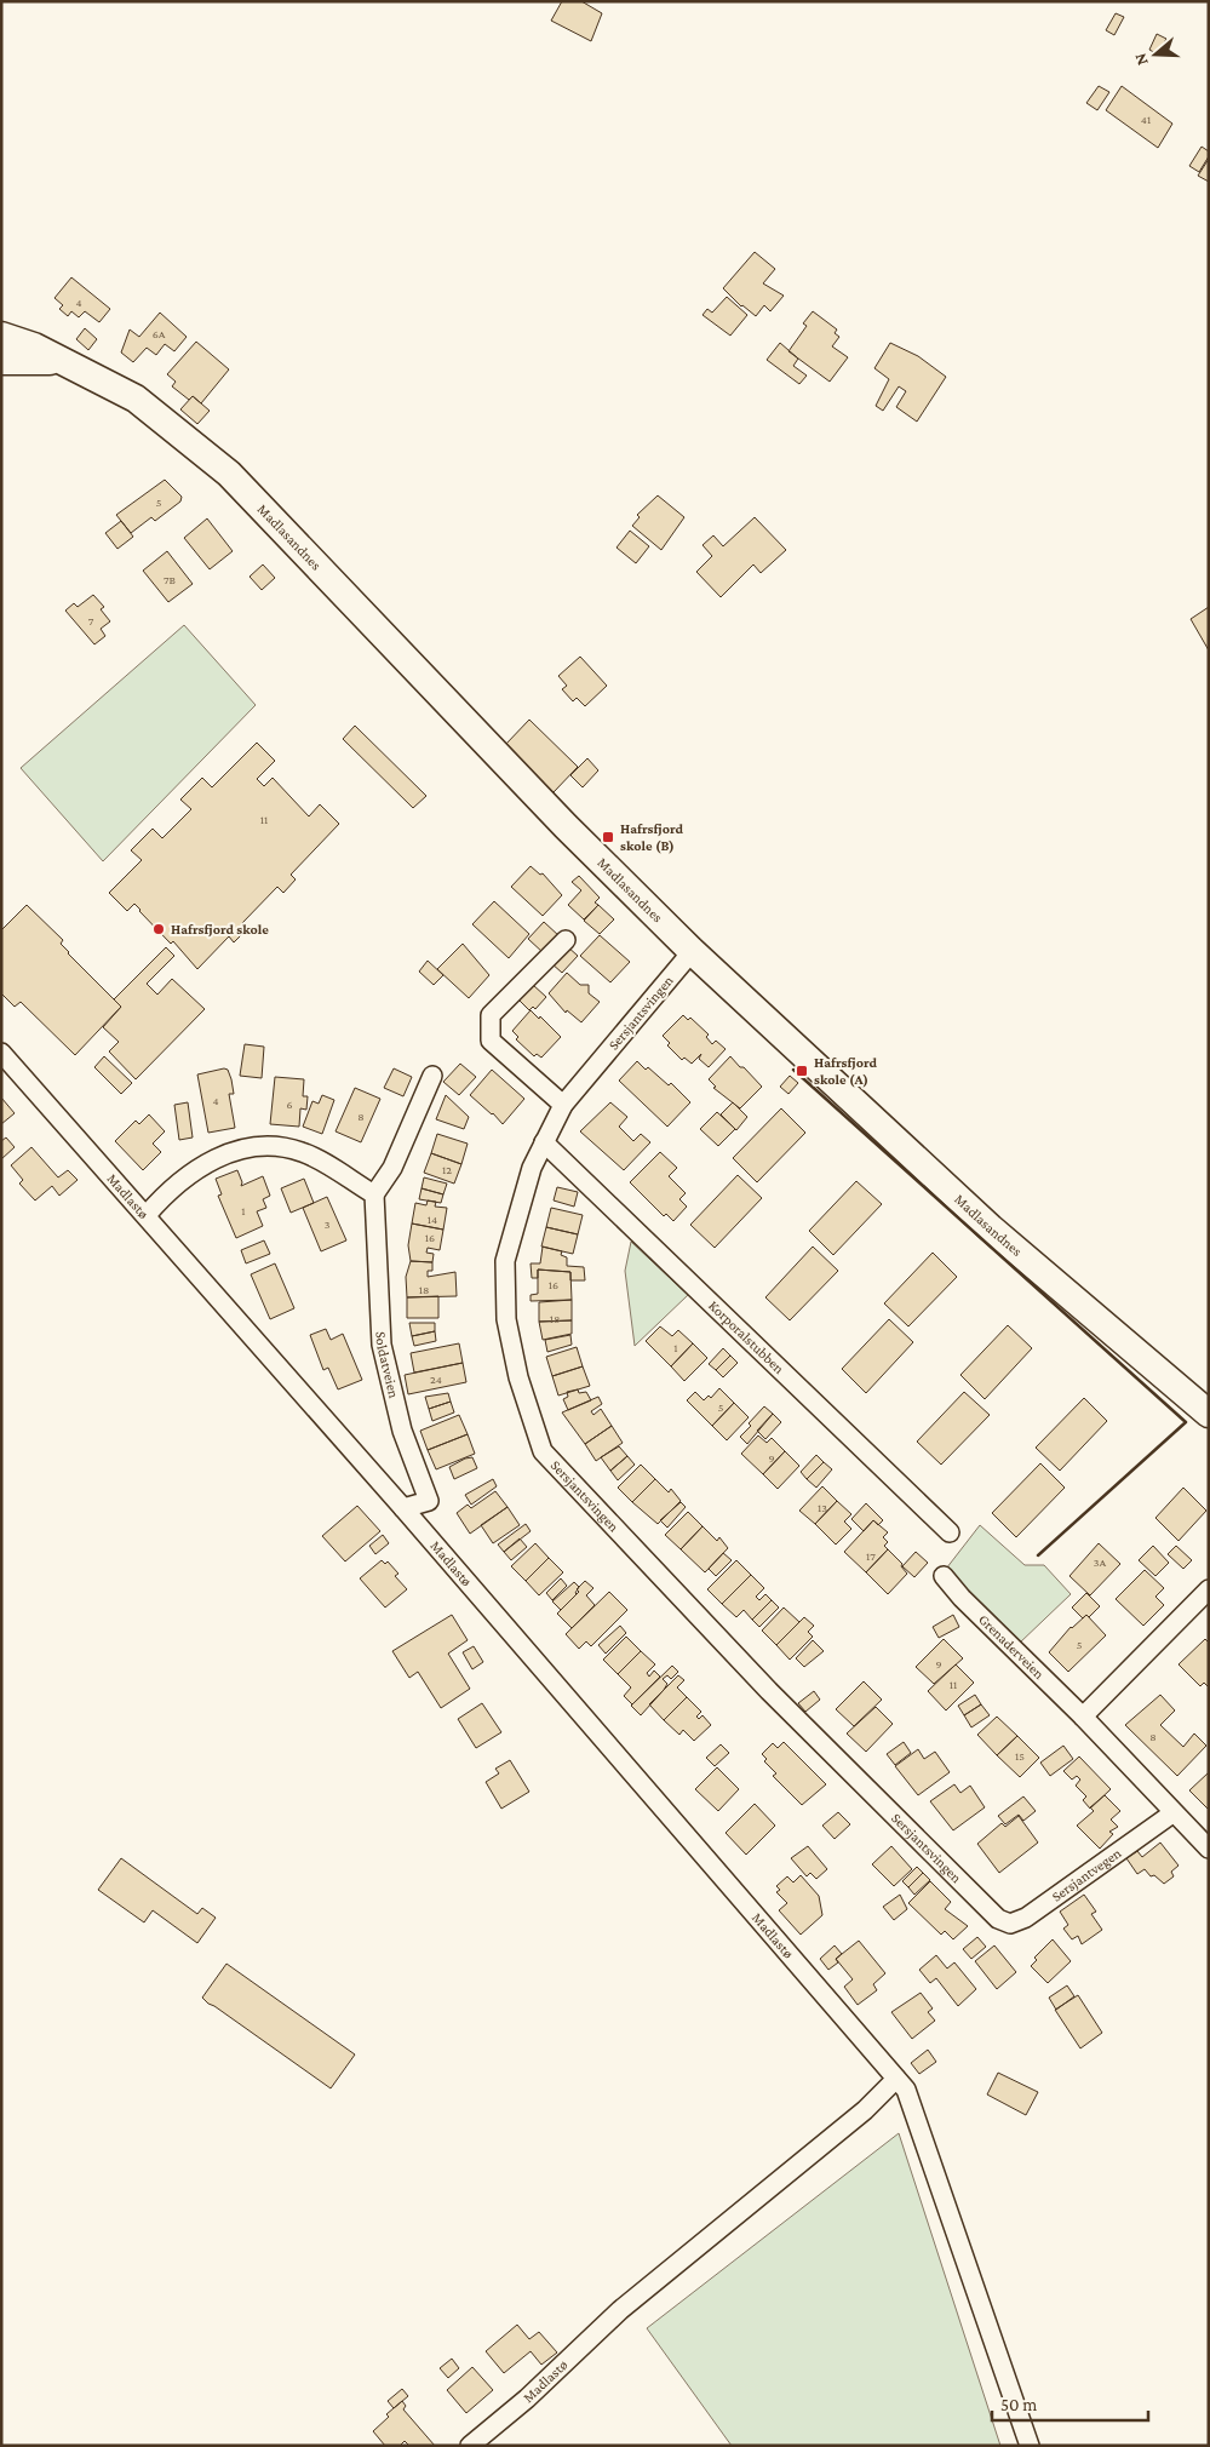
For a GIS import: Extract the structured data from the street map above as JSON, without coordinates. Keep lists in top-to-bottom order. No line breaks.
{"streets":{"street":["Madlasandnes","Sersjantsvingen","Madlastø","Korporalstubben","Soldatveien","Grenaderveien","Sersjantvegen"]},"crossings":[["Madlasandnes","Sersjantsvingen"],["Sersjantsvingen","Korporalstubben"],["Sersjantsvingen","Sersjantvegen"],["Madlastø","Soldatveien"],["Grenaderveien","Sersjantvegen"]],"places":{"transit":["Hafrsfjord skole (B)","Hafrsfjord skole (A)"],"other":["Hafrsfjord skole"]},"house_numbers":["41","4","6A","5","7B","7","11","4","6","8","12","1","14","3","16","16","18","18","1","24","5","9","13","17","3A","5","9","11","8","15"],"scale_bar":"50 m","north":"left"}
